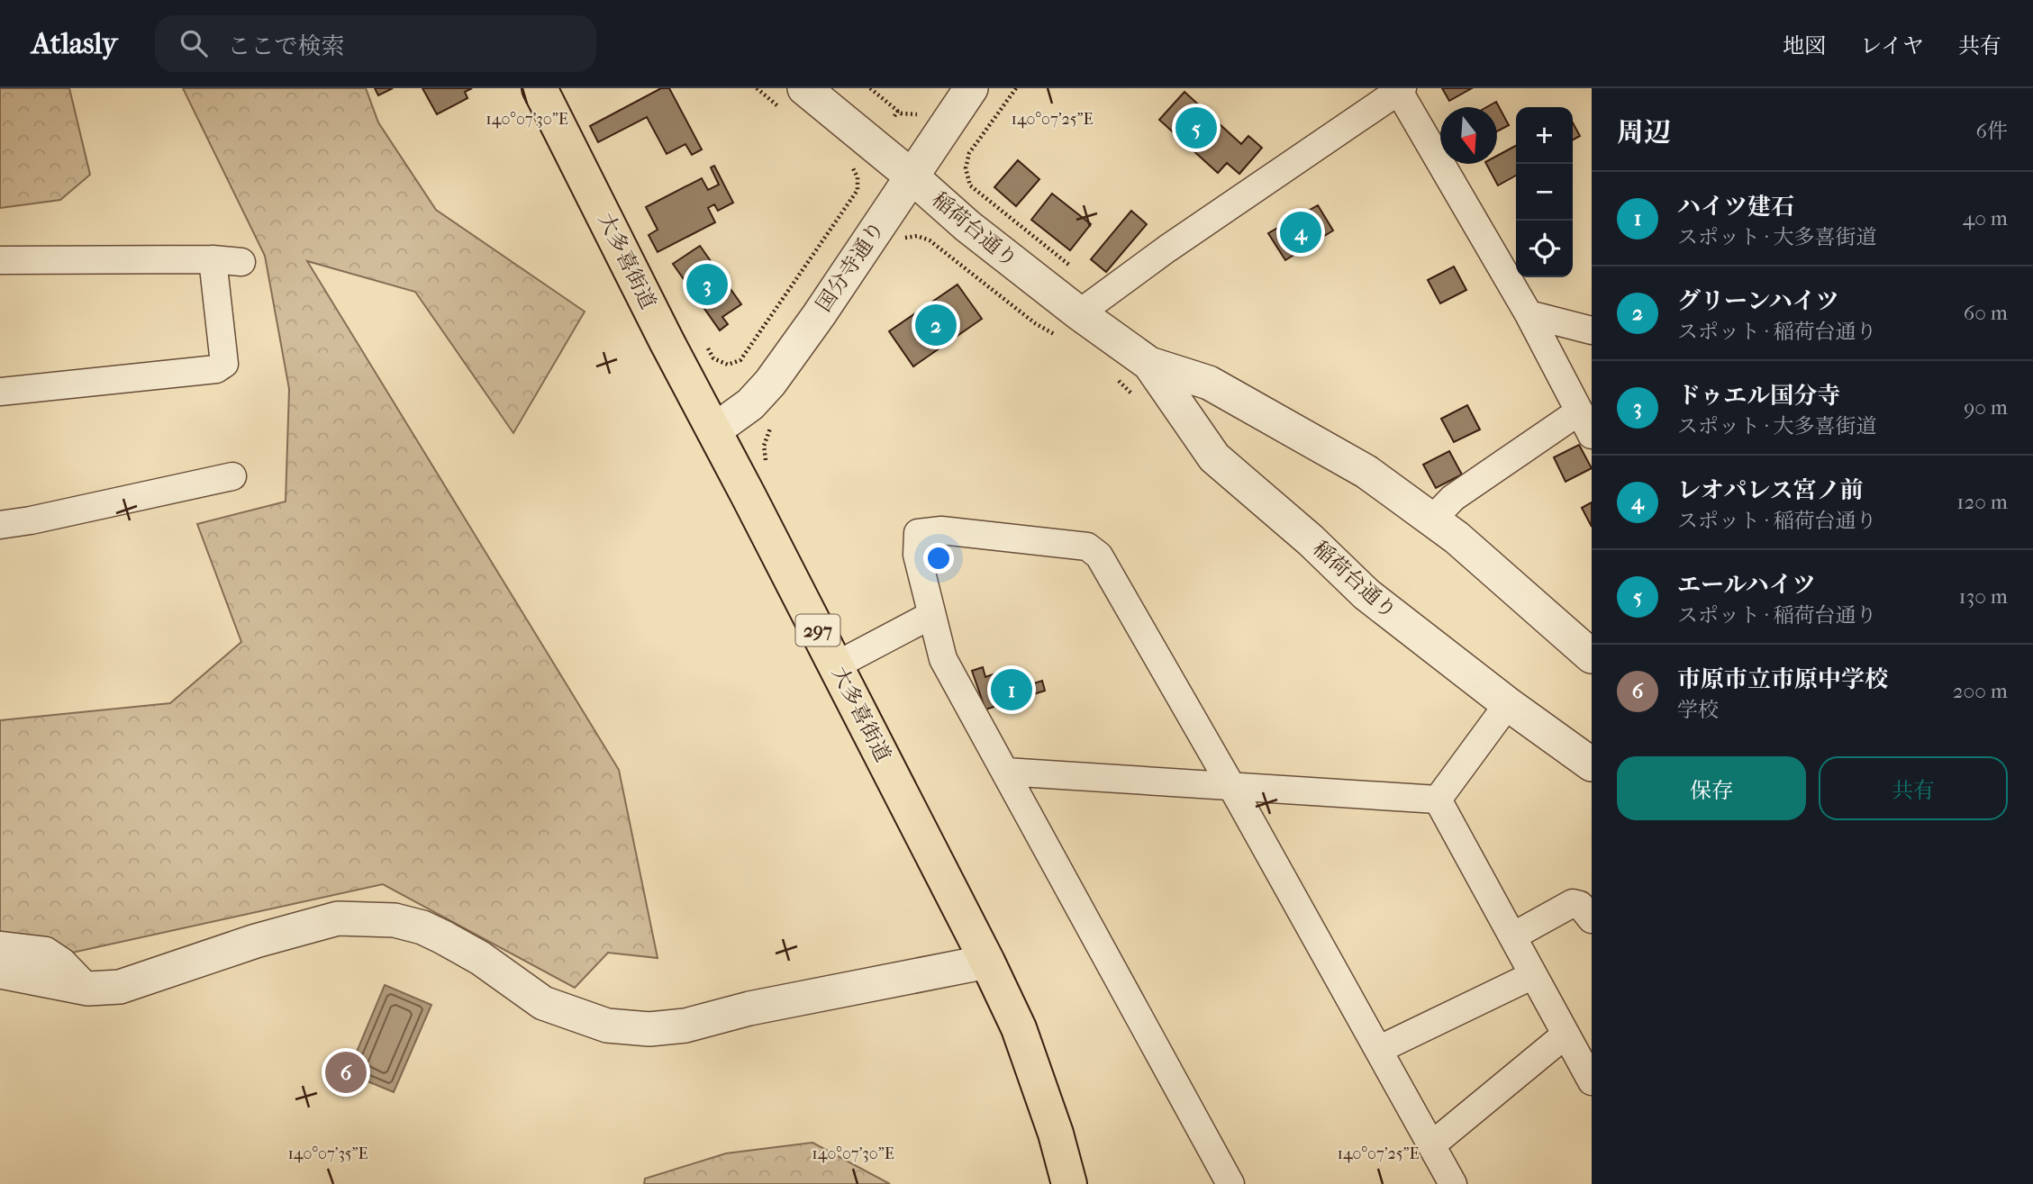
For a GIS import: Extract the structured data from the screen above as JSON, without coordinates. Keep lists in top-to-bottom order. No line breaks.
{"streets":{"highway":["大多喜街道","297"],"street":["稲荷台通り","国分寺通り"]},"crossings":[["稲荷台通り","国分寺通り"],["大多喜街道","国分寺通り"]],"north":"bottom","page":{"header":"Atlasly","search":"ここで検索","nav":["地図","レイヤ","共有"],"heading":["周辺","6件"],"pins":["5","4","3","2","1","6"],"map_buttons":["+","−"],"list":[{"mark":"1","name":"ハイツ建石","note":"スポット · 大多喜街道","value":"40 m"},{"mark":"2","name":"グリーンハイツ","note":"スポット · 稲荷台通り","value":"60 m"},{"mark":"3","name":"ドゥエル国分寺","note":"スポット · 大多喜街道","value":"90 m"},{"mark":"4","name":"レオパレス宮ノ前","note":"スポット · 稲荷台通り","value":"120 m"},{"mark":"5","name":"エールハイツ","note":"スポット · 稲荷台通り","value":"130 m"},{"mark":"6","name":"市原市立市原中学校","note":"学校","value":"200 m"}],"buttons":["保存","共有"]},"coordinates":["140°07'30\"E","140°07'25\"E","140°07'35\"E"]}
